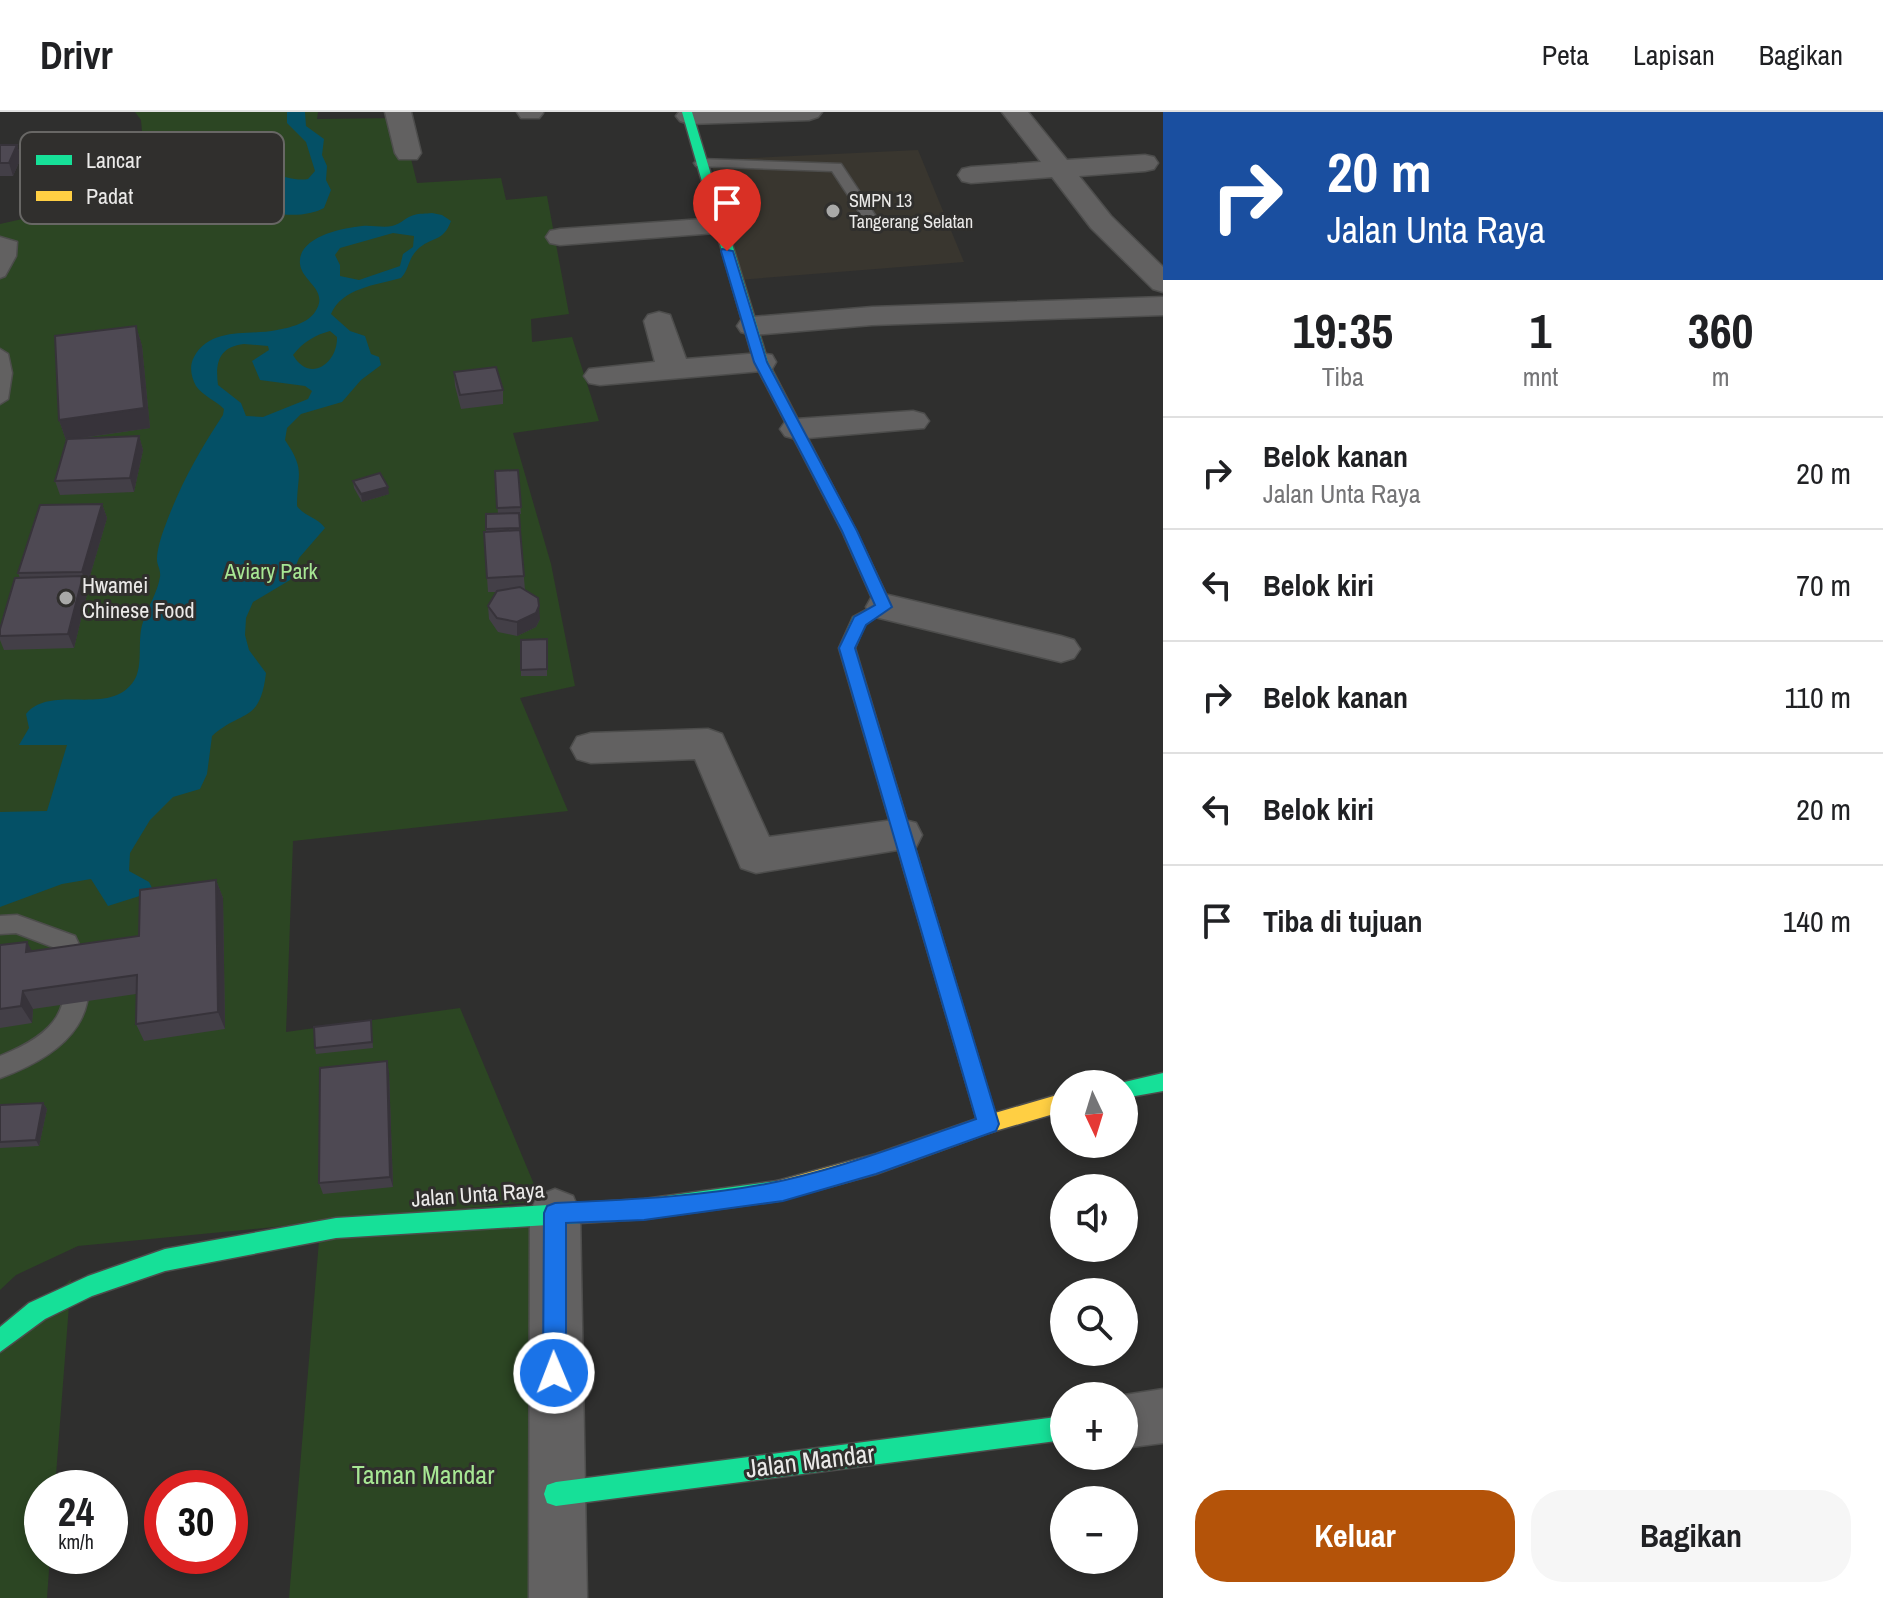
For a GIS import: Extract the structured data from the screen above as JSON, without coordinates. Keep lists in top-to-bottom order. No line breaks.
{"streets":{"street":["Jalan Unta Raya","Jalan Mandar"]},"parks":["Aviary Park","Taman Mandar"],"places":["SMPN 13 Tangerang Selatan","Hwamei Chinese Food"],"legend":["Lancar","Padat"],"north":"bottom","page":{"header":"Drivr","nav":["Peta","Lapisan","Bagikan"],"turn":["20 m","Jalan Unta Raya"],"eta":["19:35","Tiba","1","mnt","360","m"],"list":[{"name":"Belok kanan","note":"Jalan Unta Raya","value":"20 m"},{"name":"Belok kiri","value":"70 m"},{"name":"Belok kanan","value":"110 m"},{"name":"Belok kiri","value":"20 m"},{"name":"Tiba di tujuan","value":"140 m"}],"map_buttons":["+","−"],"speed":"24 km/h","limit":"30","buttons":["Keluar","Bagikan"]}}
